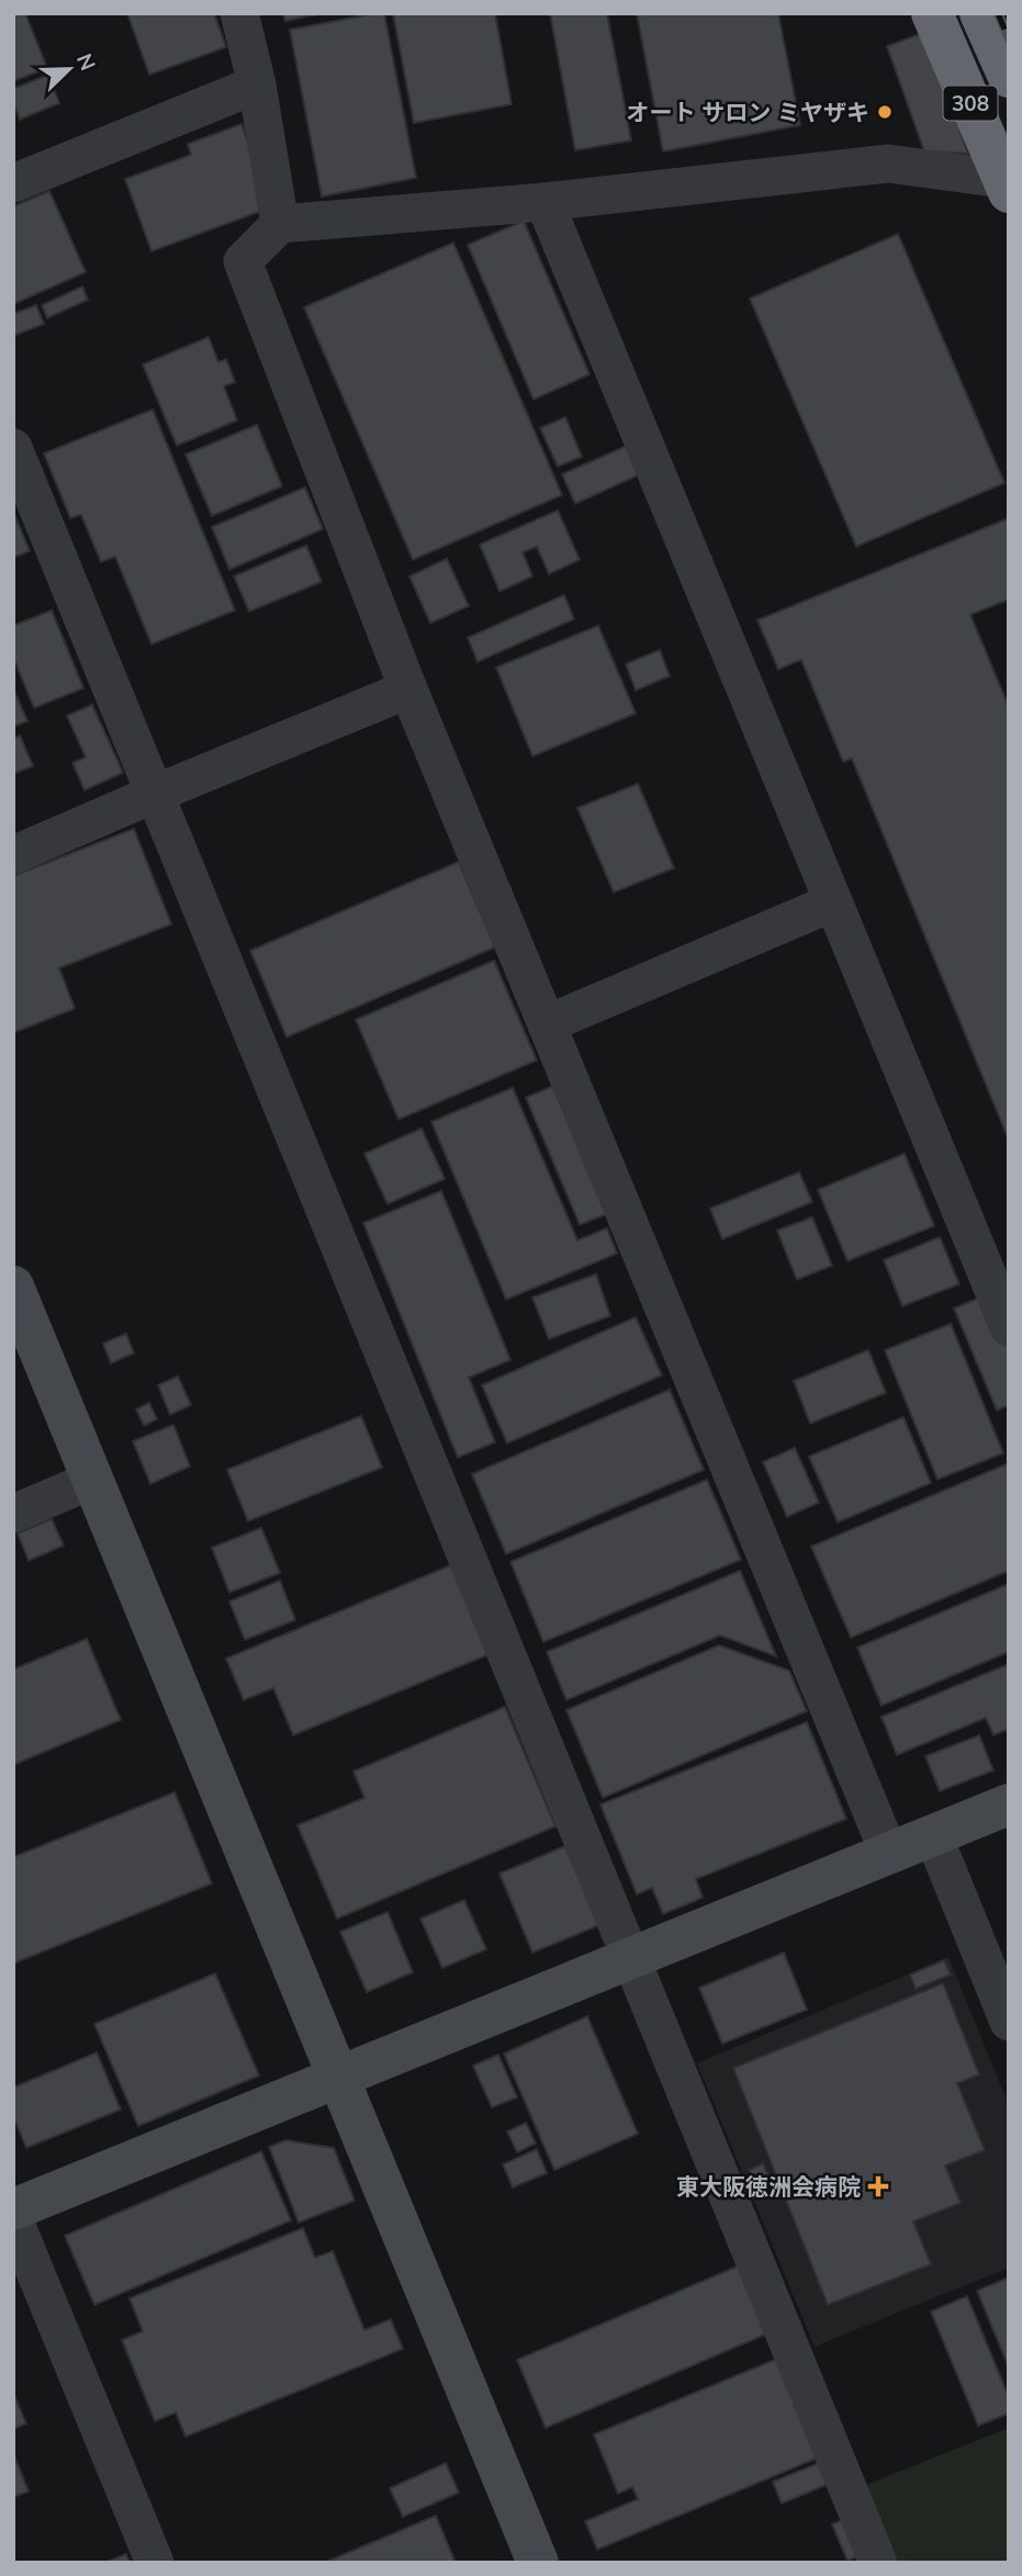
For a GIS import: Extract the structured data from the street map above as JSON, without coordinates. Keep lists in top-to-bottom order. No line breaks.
{"streets":{"highway":["308"]},"places":{"other":["オート サロン ミヤザキ"],"health":["東大阪徳洲会病院"]},"north":"top right"}
